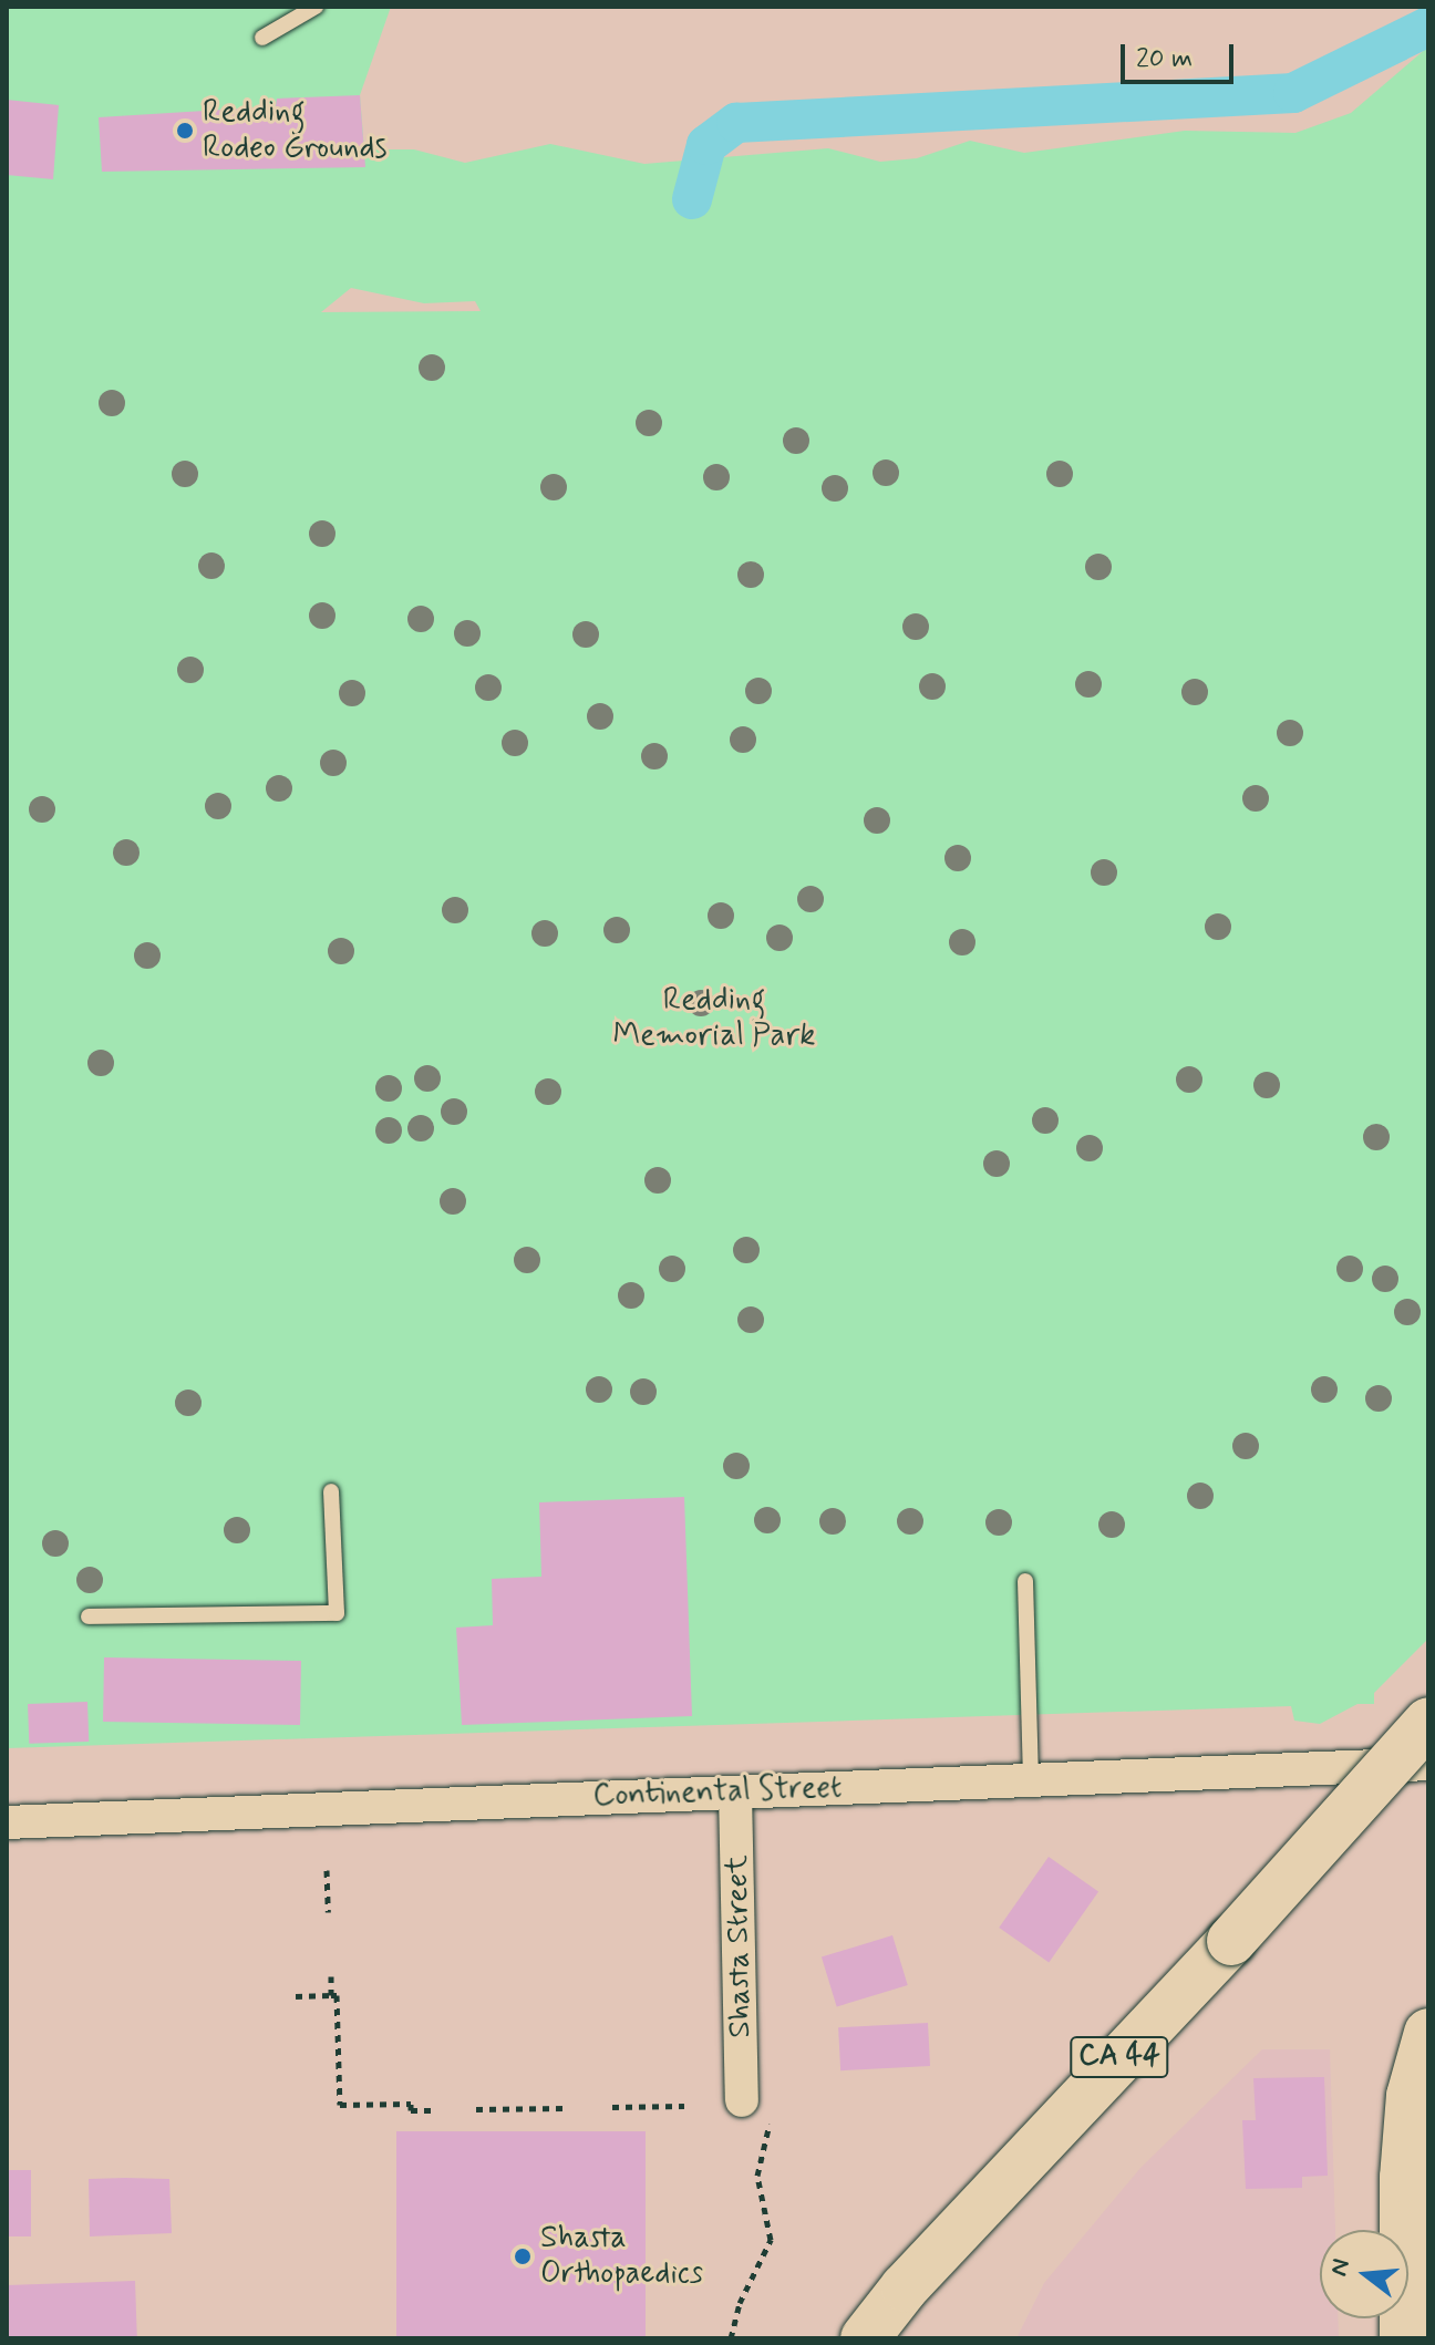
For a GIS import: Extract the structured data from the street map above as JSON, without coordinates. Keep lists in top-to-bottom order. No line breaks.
{"streets":{"highway":["CA 44"],"street":["Continental Street","Shasta Street"]},"crossings":[["Continental Street","Shasta Street"]],"parks":["Redding Memorial Park"],"places":["Redding Rodeo Grounds","Shasta Orthopaedics"],"scale_bar":"20 m","north":"left"}
